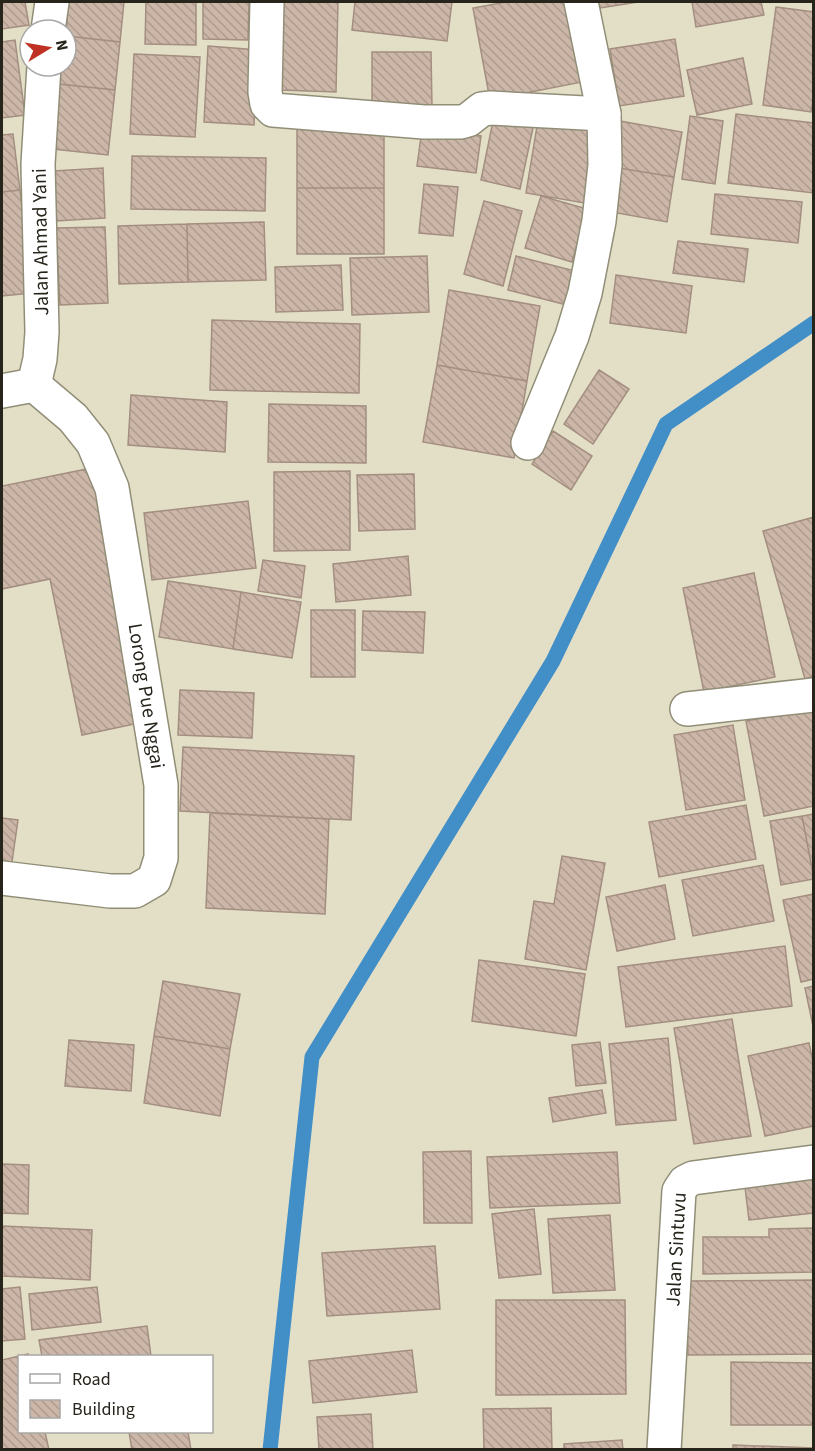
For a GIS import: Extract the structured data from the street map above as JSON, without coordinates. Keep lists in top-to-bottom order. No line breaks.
{"streets":{"street":["Jalan Ahmad Yani","Lorong Pue Nggai","Jalan Sintuvu"]},"crossings":[["Jalan Ahmad Yani","Lorong Pue Nggai"]],"legend":["Road","Building"],"north":"right"}
